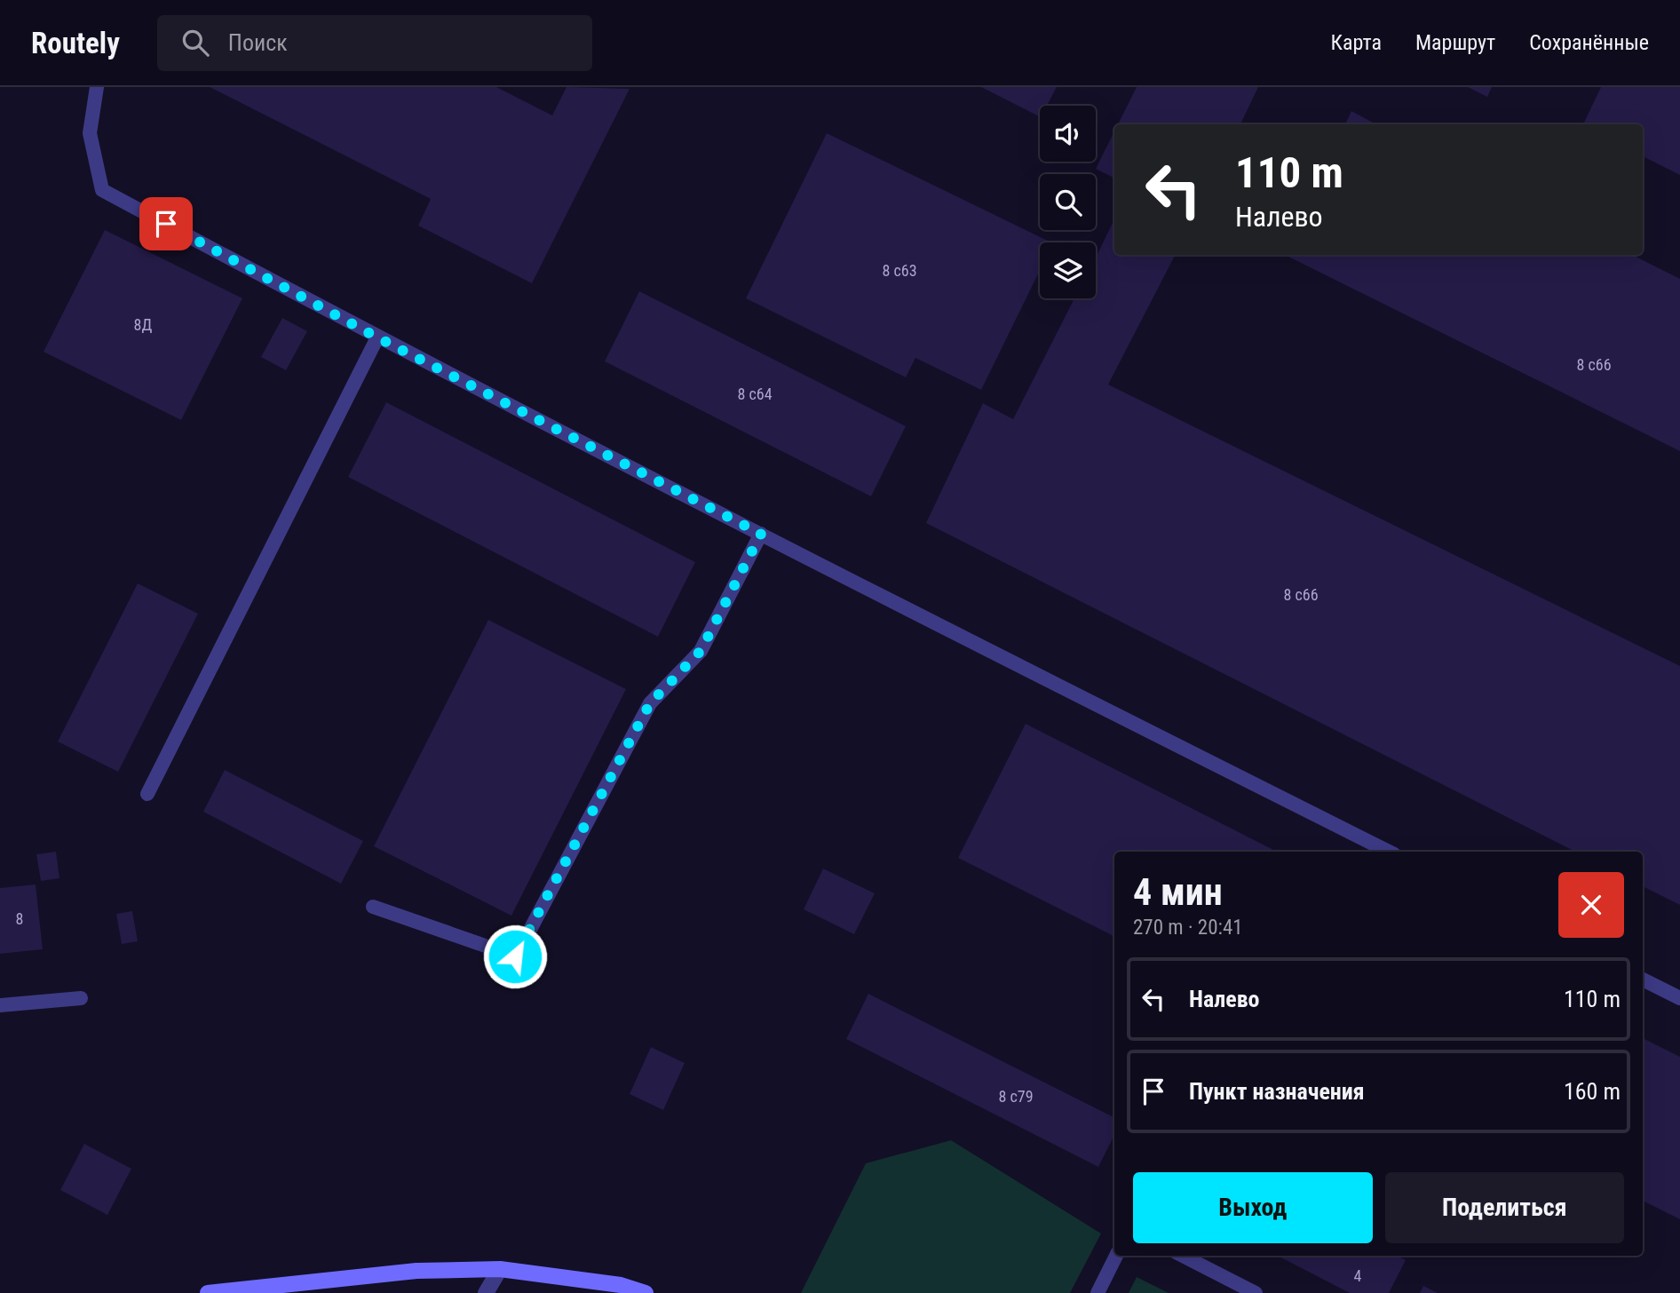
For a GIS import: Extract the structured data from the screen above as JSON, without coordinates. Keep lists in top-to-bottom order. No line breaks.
{"house_numbers":["8 с63","8Д","8 с66","8 с64","8 с66","8","8 с79","4"],"page":{"header":"Routely","search":"Поиск","nav":["Карта","Маршрут","Сохранённые"],"turn":["110 m","Налево"],"heading":["4 мин","270 m · 20:41"],"list":[{"name":"Налево","value":"110 m"},{"name":"Пункт назначения","value":"160 m"}],"buttons":["Выход","Поделиться"]}}
